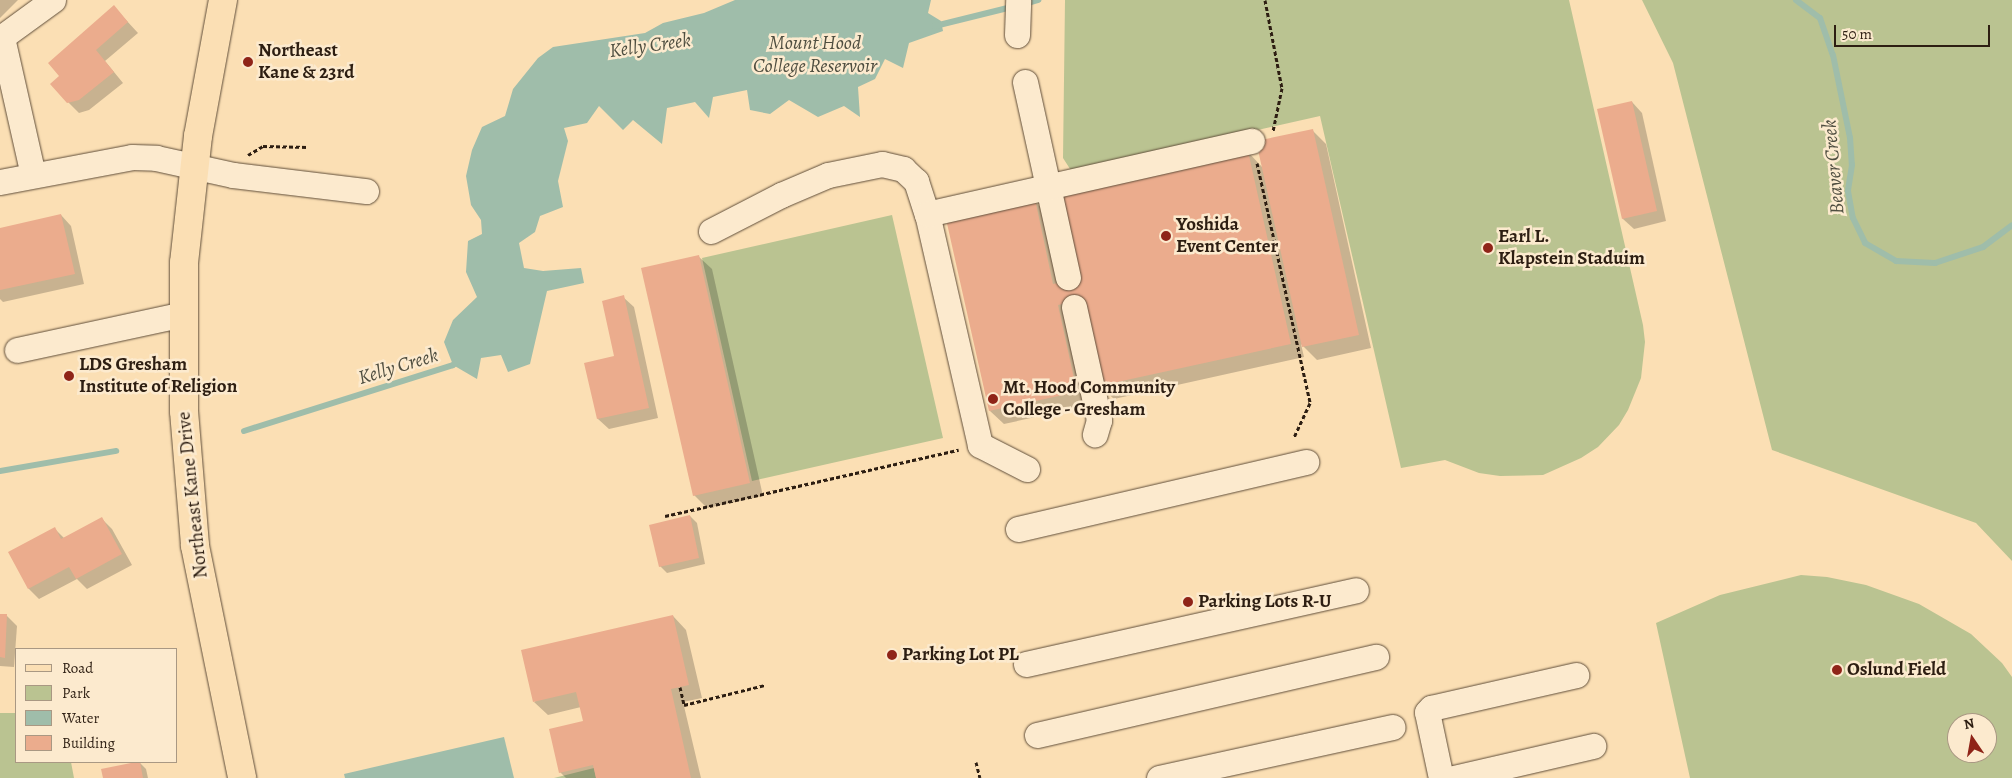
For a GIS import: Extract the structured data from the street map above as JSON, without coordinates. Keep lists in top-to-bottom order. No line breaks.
{"streets":{"main road":["Northeast Kane Drive"]},"water":["Mount Hood College Reservoir","Kelly Creek","Beaver Creek"],"places":["Northeast Kane & 23rd","Yoshida Event Center","Earl L. Klapstein Staduim","LDS Gresham Institute of Religion","Mt. Hood Community College - Gresham","Parking Lots R-U","Parking Lot PL","Oslund Field"],"legend":["Road","Park","Water","Building"],"scale_bar":"50 m","north":"top"}
